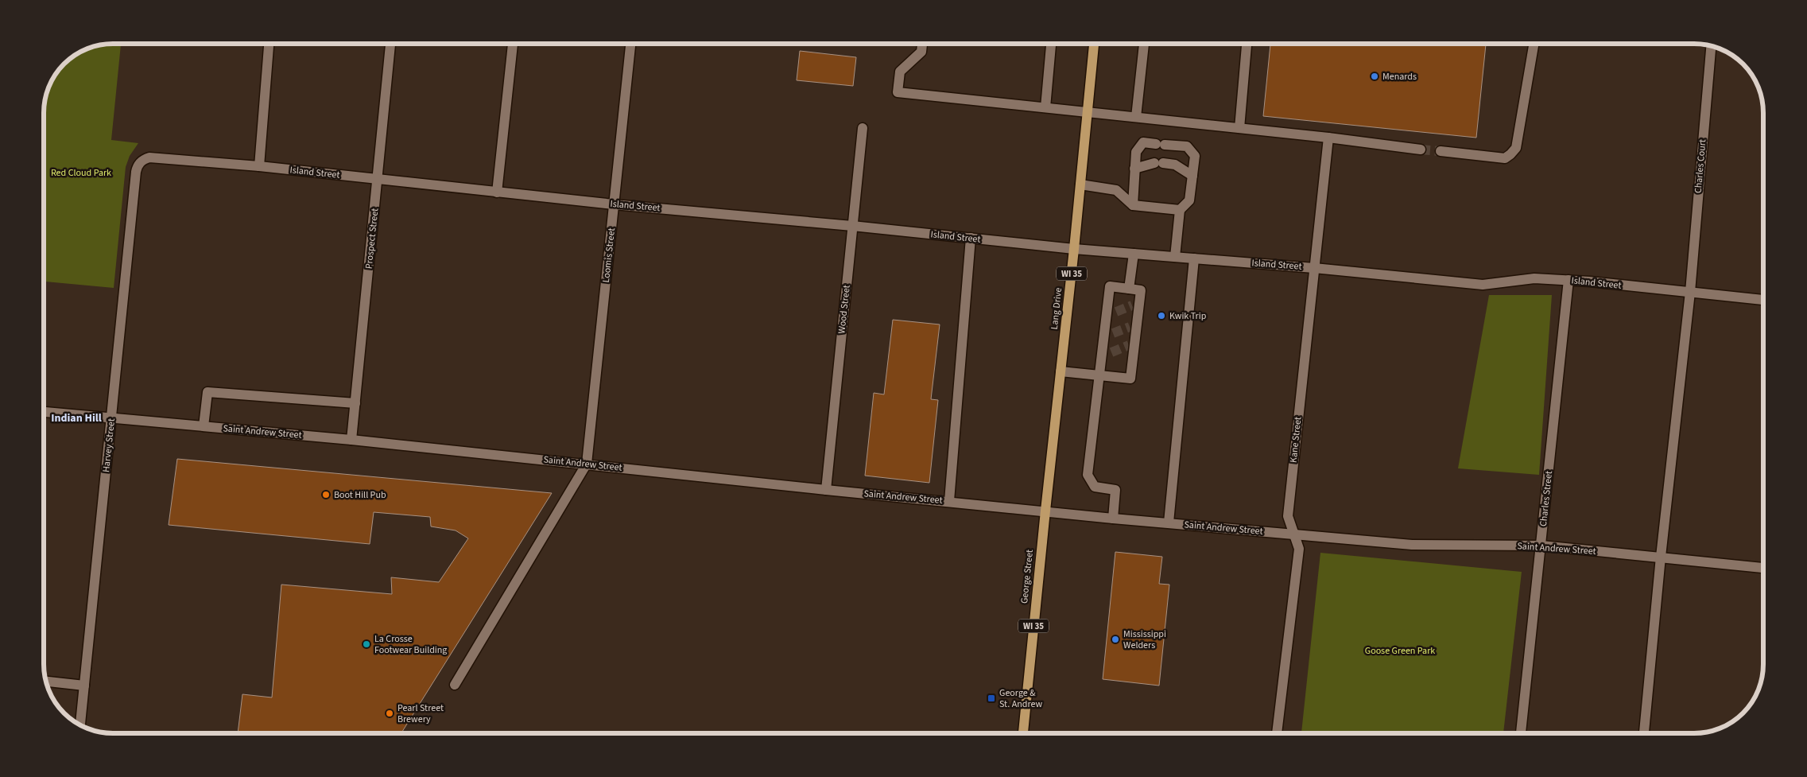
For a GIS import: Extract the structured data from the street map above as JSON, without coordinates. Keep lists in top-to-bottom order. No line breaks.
{"streets":{"main road":["WI 35","Lang Drive","George Street"],"street":["Charles Court","Island Street","Prospect Street","Loomis Street","Wood Street","Saint Andrew Street","Kane Street","Harvey Street","Charles Street"]},"crossings":[["Charles Court","Island Street"],["Charles Court","Saint Andrew Street"],["Island Street","Prospect Street"],["Island Street","Loomis Street"],["Island Street","Lang Drive"],["Island Street","Wood Street"],["Island Street","Kane Street"],["Island Street","Harvey Street"],["Island Street","Charles Street"],["Prospect Street","Saint Andrew Street"],["Loomis Street","Saint Andrew Street"],["Lang Drive","Saint Andrew Street"],["Lang Drive","George Street"],["Wood Street","Saint Andrew Street"],["Saint Andrew Street","Kane Street"],["Saint Andrew Street","Harvey Street"],["Saint Andrew Street","Charles Street"],["Saint Andrew Street","George Street"]],"districts":["Indian Hill"],"parks":["Red Cloud Park","Goose Green Park"],"places":{"other":["Menards","Kwik Trip","Boot Hill Pub","Mississippi Welders","La Crosse Footwear Building","Pearl Street Brewery"],"transit":["George & St. Andrew"]}}
